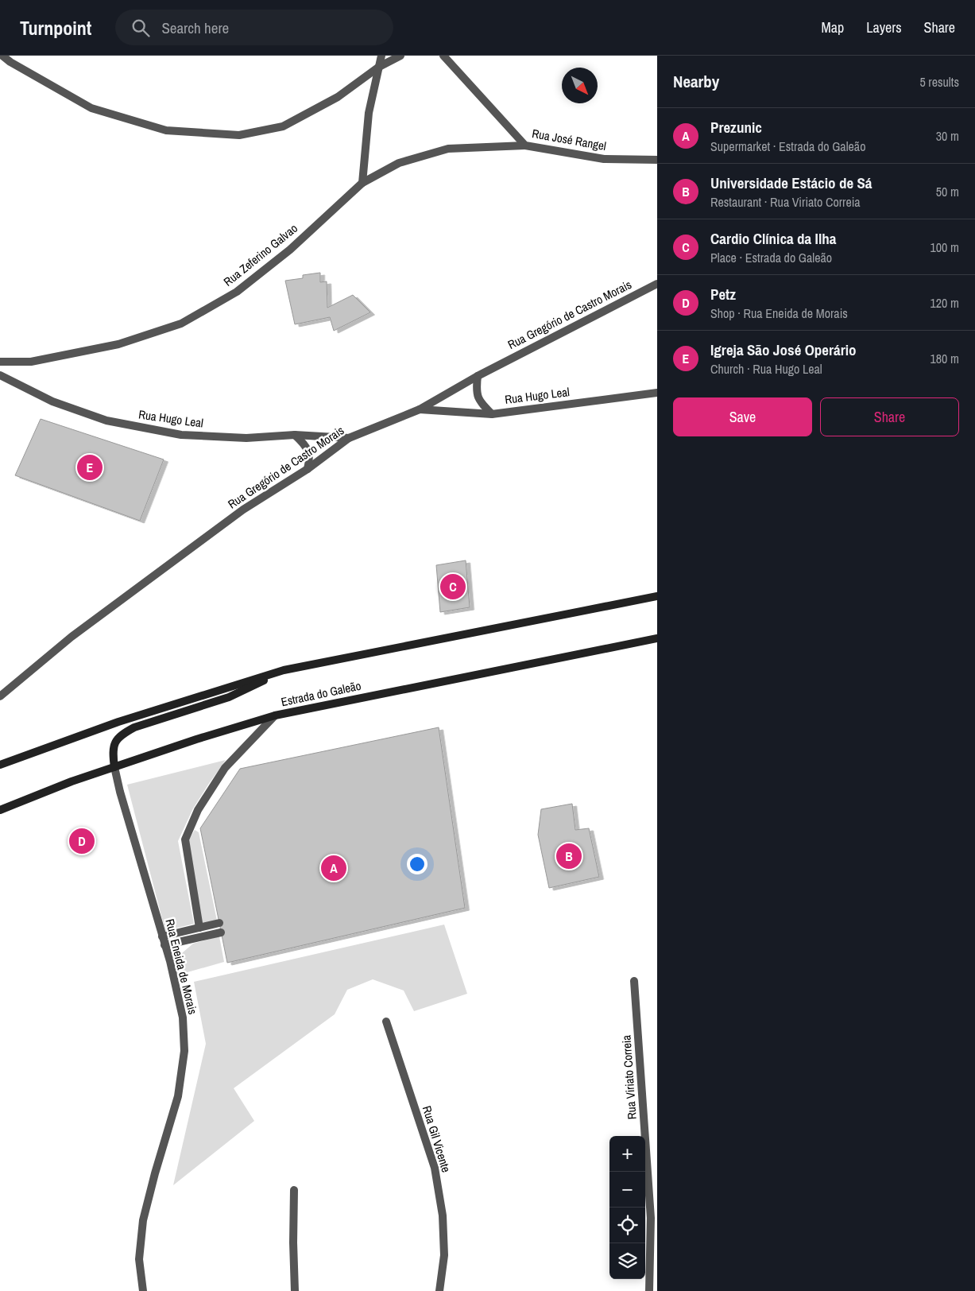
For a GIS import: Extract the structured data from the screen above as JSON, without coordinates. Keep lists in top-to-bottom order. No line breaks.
{"streets":{"main road":["Estrada do Galeão"],"street":["Rua José Rangel","Rua Zeferino Galvao","Rua Gregório de Castro Morais","Rua Hugo Leal","Rua Eneida de Morais","Rua Viriato Correia","Rua Gil Vicente"]},"crossings":[["Rua José Rangel","Rua Zeferino Galvao"],["Rua Gregório de Castro Morais","Rua Hugo Leal"],["Estrada do Galeão","Rua Eneida de Morais"]],"north":"bottom right","page":{"header":"Turnpoint","search":"Search here","nav":["Map","Layers","Share"],"heading":["Nearby","5 results"],"list":[{"mark":"A","name":"Prezunic","note":"Supermarket · Estrada do Galeão","value":"30 m"},{"mark":"B","name":"Universidade Estácio de Sá","note":"Restaurant · Rua Viriato Correia","value":"50 m"},{"mark":"C","name":"Cardio Clínica da Ilha","note":"Place · Estrada do Galeão","value":"100 m"},{"mark":"D","name":"Petz","note":"Shop · Rua Eneida de Morais","value":"120 m"},{"mark":"E","name":"Igreja São José Operário","note":"Church · Rua Hugo Leal","value":"180 m"}],"buttons":["Save","Share"],"pins":["E","C","D","B","A"],"map_buttons":["+","−"]}}
